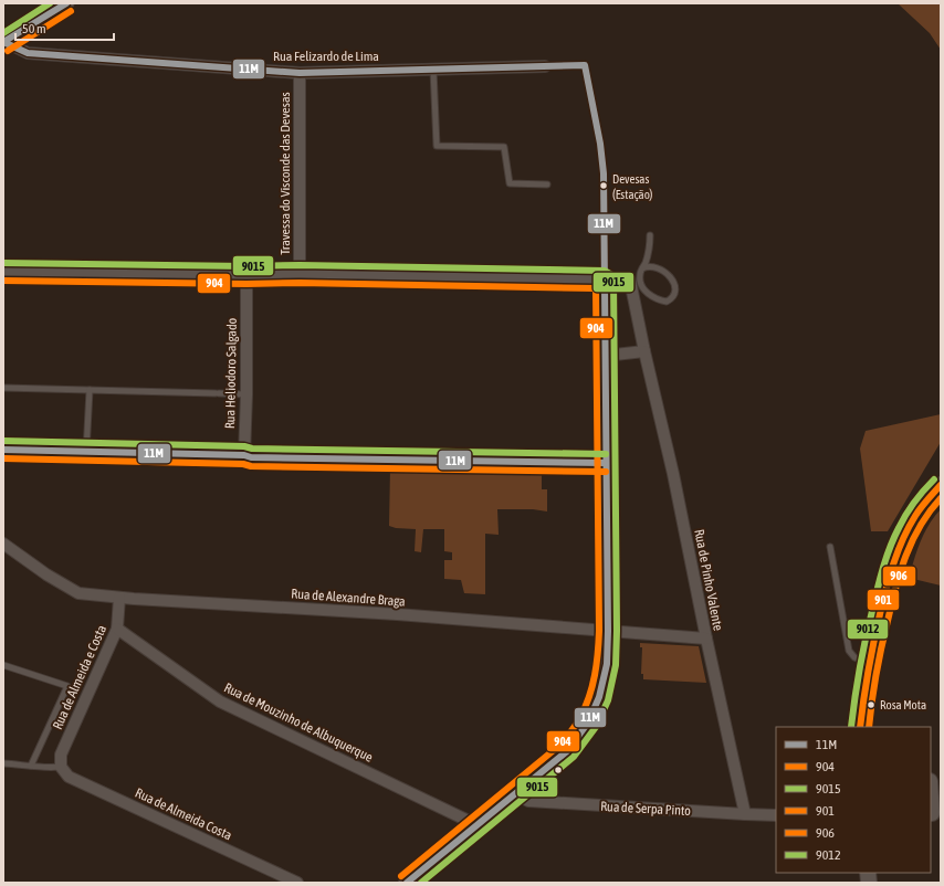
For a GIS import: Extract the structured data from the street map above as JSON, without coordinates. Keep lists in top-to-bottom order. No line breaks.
{"streets":{"street":["Rua Felizardo de Lima","Travessa do Visconde das Devesas","Rua Heliodoro Salgado","Rua de Pinho Valente","Rua de Alexandre Braga","Rua de Almeida e Costa","Rua de Mouzinho de Albuquerque","Rua de Serpa Pinto","Rua de Almeida Costa"]},"crossings":[["Rua Felizardo de Lima","Travessa do Visconde das Devesas"],["Rua de Pinho Valente","Rua de Alexandre Braga"],["Rua de Pinho Valente","Rua de Serpa Pinto"],["Rua de Alexandre Braga","Rua de Almeida e Costa"],["Rua de Almeida e Costa","Rua de Mouzinho de Albuquerque"],["Rua de Almeida e Costa","Rua de Almeida Costa"]],"places":["Devesas (Estação)","Rosa Mota"],"lines":["transit line 11M","transit line 9015","transit line 904","transit line 9012","transit line 901","transit line 906"],"legend":["11M","904","9015","901","906","9012"],"scale_bar":"50 m"}
